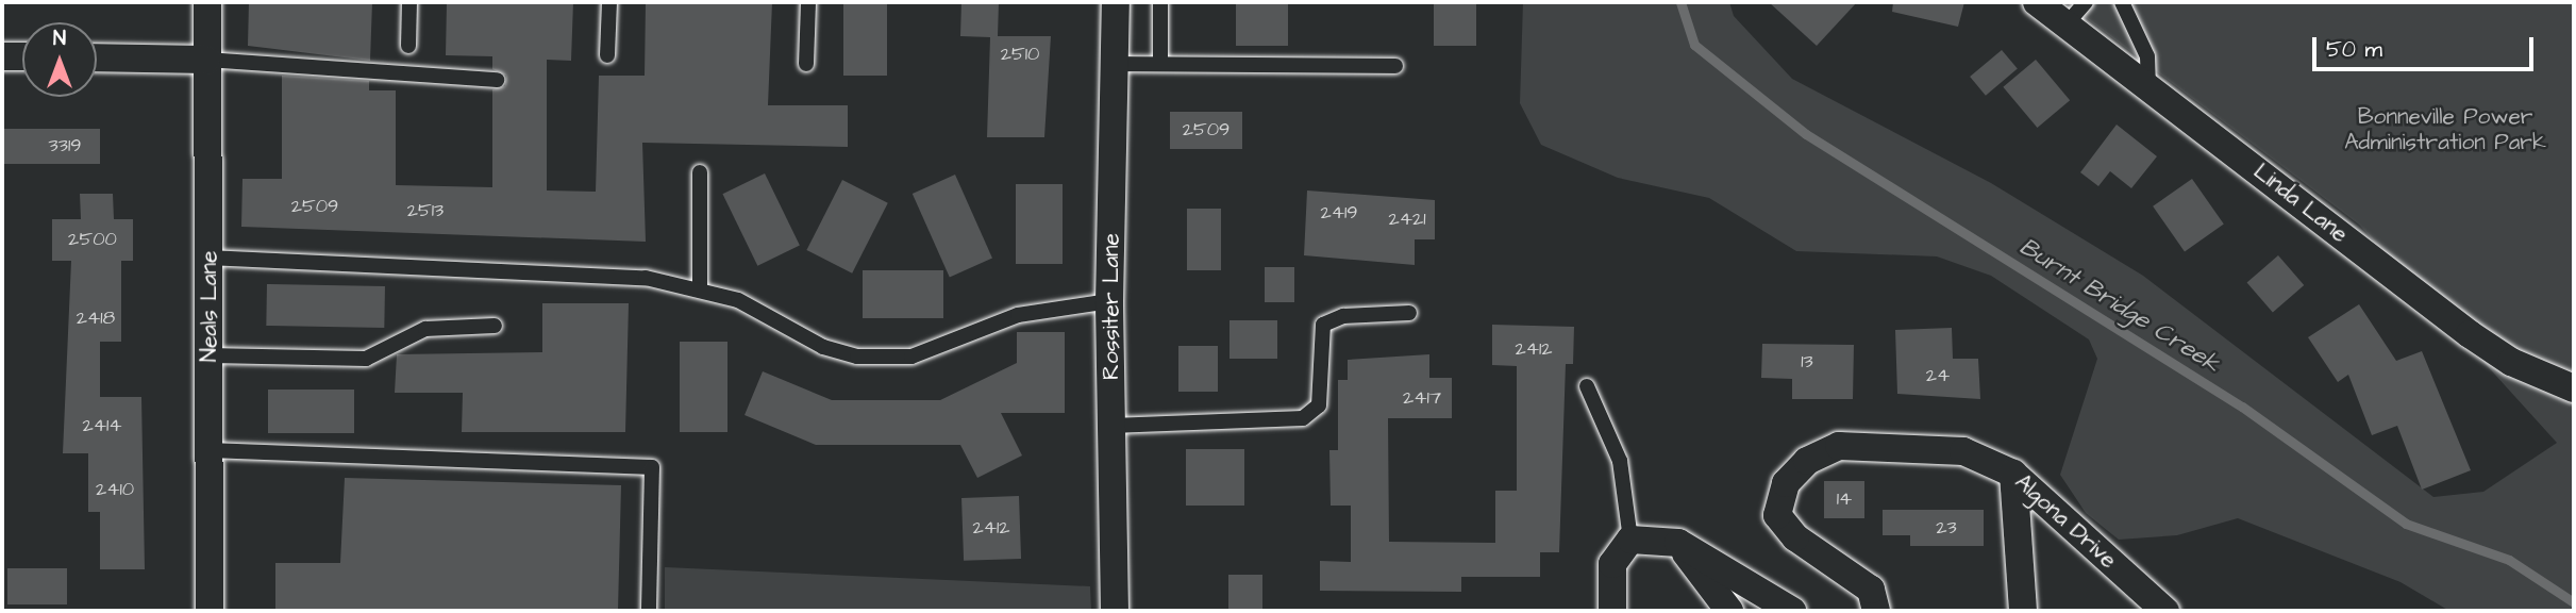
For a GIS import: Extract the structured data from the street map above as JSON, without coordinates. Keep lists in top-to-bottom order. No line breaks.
{"streets":{"street":["Linda Lane","Neals Lane","Rossiter Lane","Algona Drive"]},"water":["Burnt Bridge Creek"],"parks":["Bonneville Power Administration Park"],"house_numbers":["2510","2509","3319","2509","2513","2419","2421","2500","2418","2412","13","24","2417","2414","2410","14","2412","23"],"scale_bar":"50 m","north":"top"}
